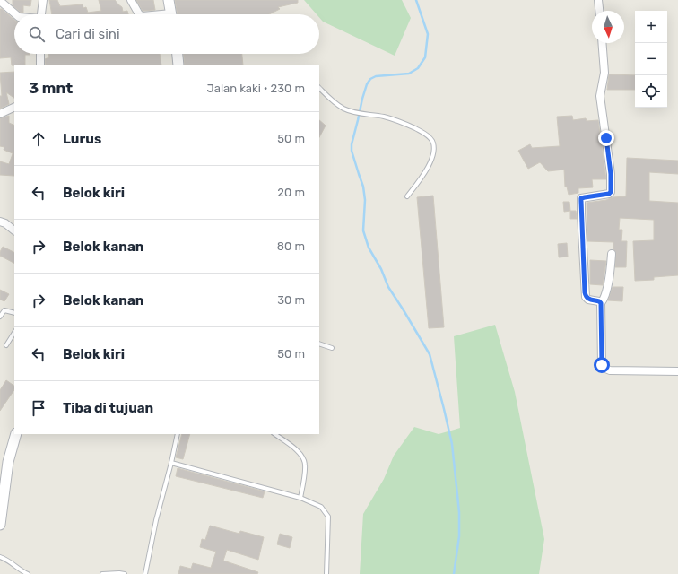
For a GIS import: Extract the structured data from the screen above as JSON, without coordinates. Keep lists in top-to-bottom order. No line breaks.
{"north":"bottom","page":{"map_buttons":["+","−"],"search":"Cari di sini","heading":["3 mnt","Jalan kaki · 230 m"],"list":[["Lurus","50 m"],["Belok kiri","20 m"],["Belok kanan","80 m"],["Belok kanan","30 m"],["Belok kiri","50 m"],"Tiba di tujuan"]}}
